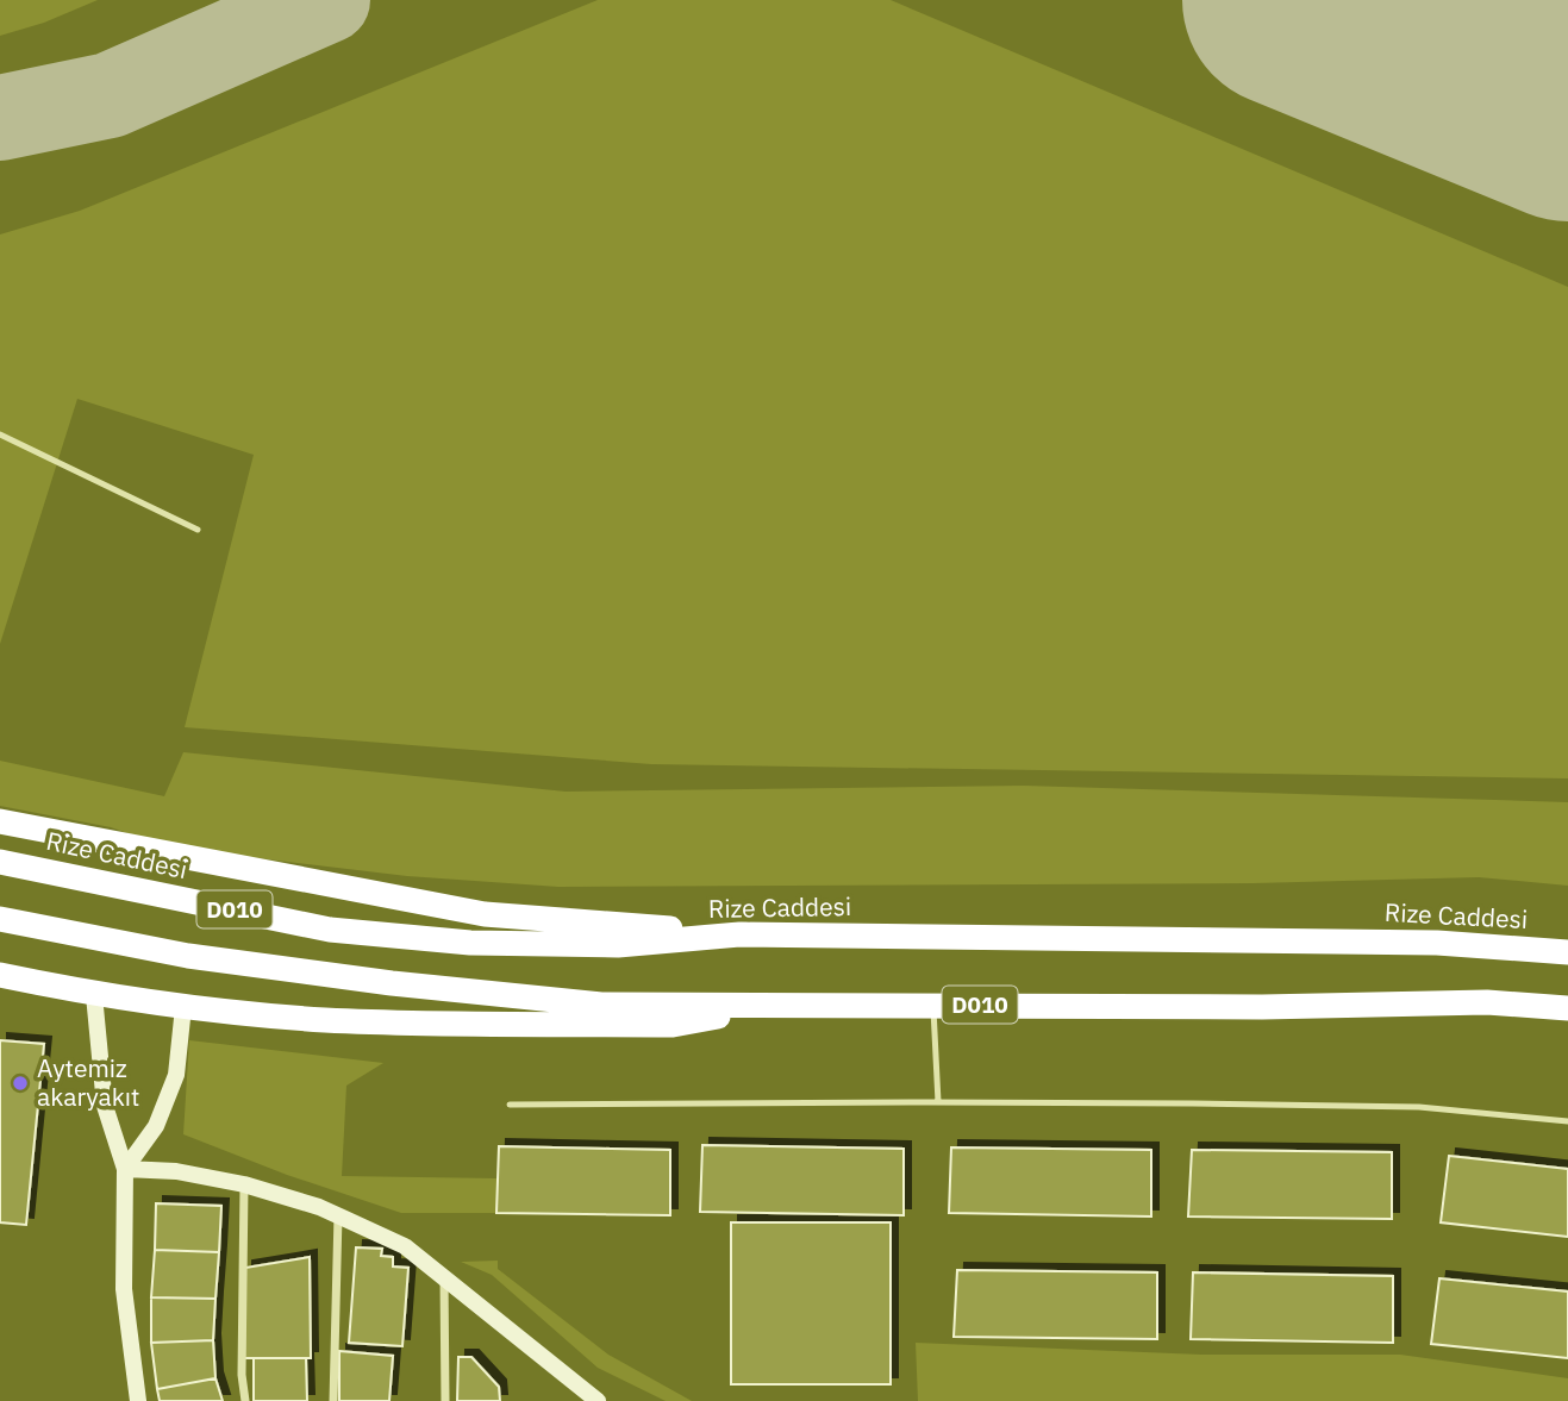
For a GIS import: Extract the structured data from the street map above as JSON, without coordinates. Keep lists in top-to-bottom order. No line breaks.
{"streets":{"highway":["Rize Caddesi","D010"]},"places":["Aytemiz akaryakıt"]}
